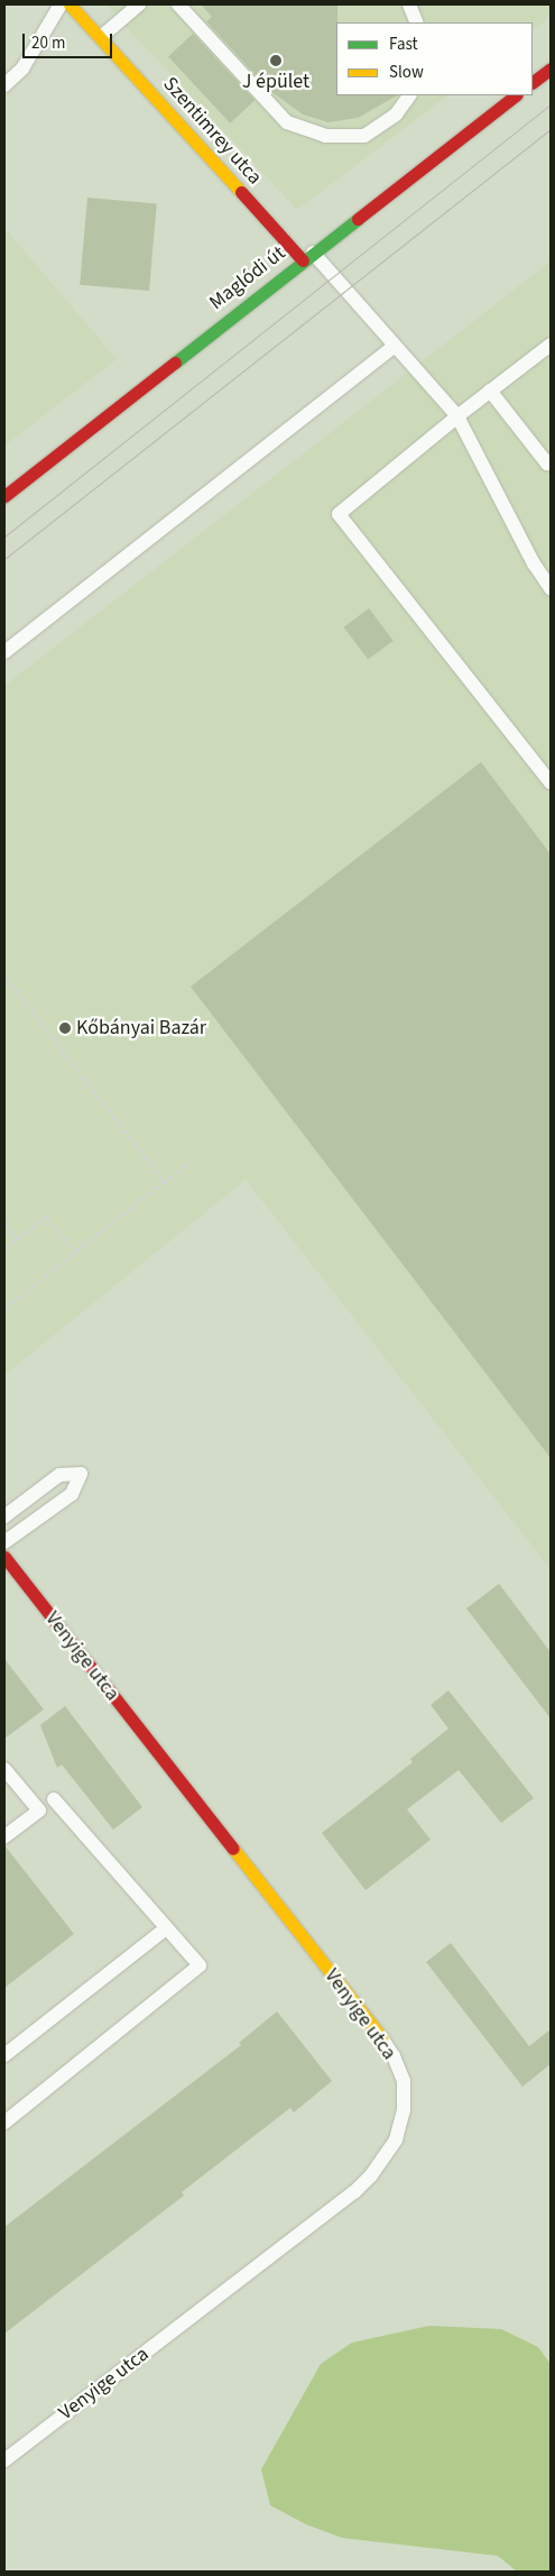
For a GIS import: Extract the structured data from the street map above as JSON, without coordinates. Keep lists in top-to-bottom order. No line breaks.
{"streets":{"street":["Szentimrey utca","Maglódi út","Venyige utca"]},"crossings":[["Szentimrey utca","Maglódi út"]],"places":["J épület","Kőbányai Bazár"],"legend":["Fast","Slow"],"scale_bar":"20 m"}
